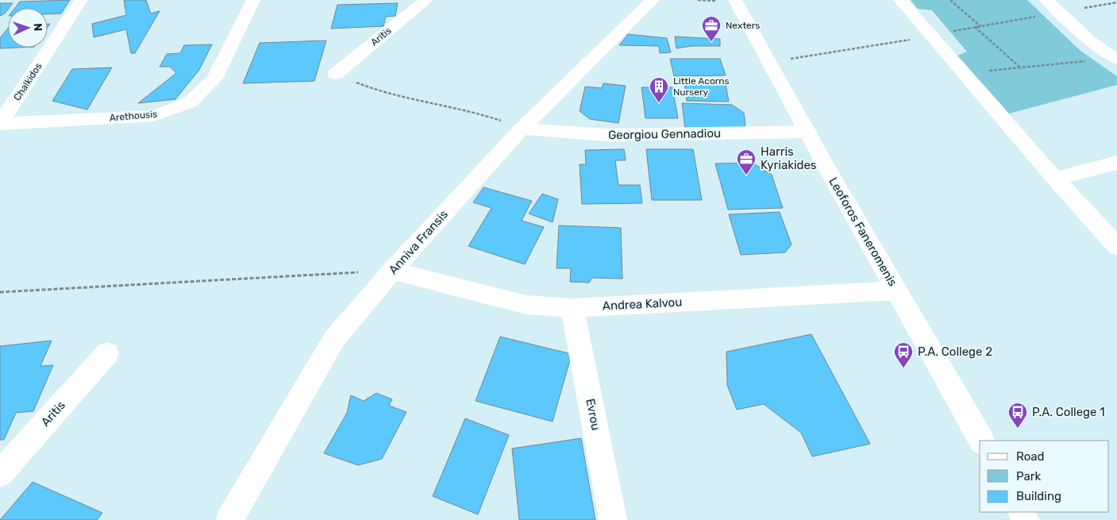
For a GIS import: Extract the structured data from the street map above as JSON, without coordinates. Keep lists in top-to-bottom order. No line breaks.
{"streets":{"street":["Aritis","Chalkidos","Arethousis","Georgiou Gennadiou","Leoforos Faneromenis","Anniva Fransis","Andrea Kalvou","Evrou"]},"crossings":[["Chalkidos","Arethousis"],["Georgiou Gennadiou","Leoforos Faneromenis"],["Georgiou Gennadiou","Anniva Fransis"],["Leoforos Faneromenis","Andrea Kalvou"],["Anniva Fransis","Andrea Kalvou"],["Andrea Kalvou","Evrou"]],"places":{"office":["Nexters","Harris Kyriakides"],"building":["Little Acorns Nursery"],"bus stop":["P.A. College 2","P.A. College 1"]},"legend":["Road","Park","Building"],"north":"right"}
